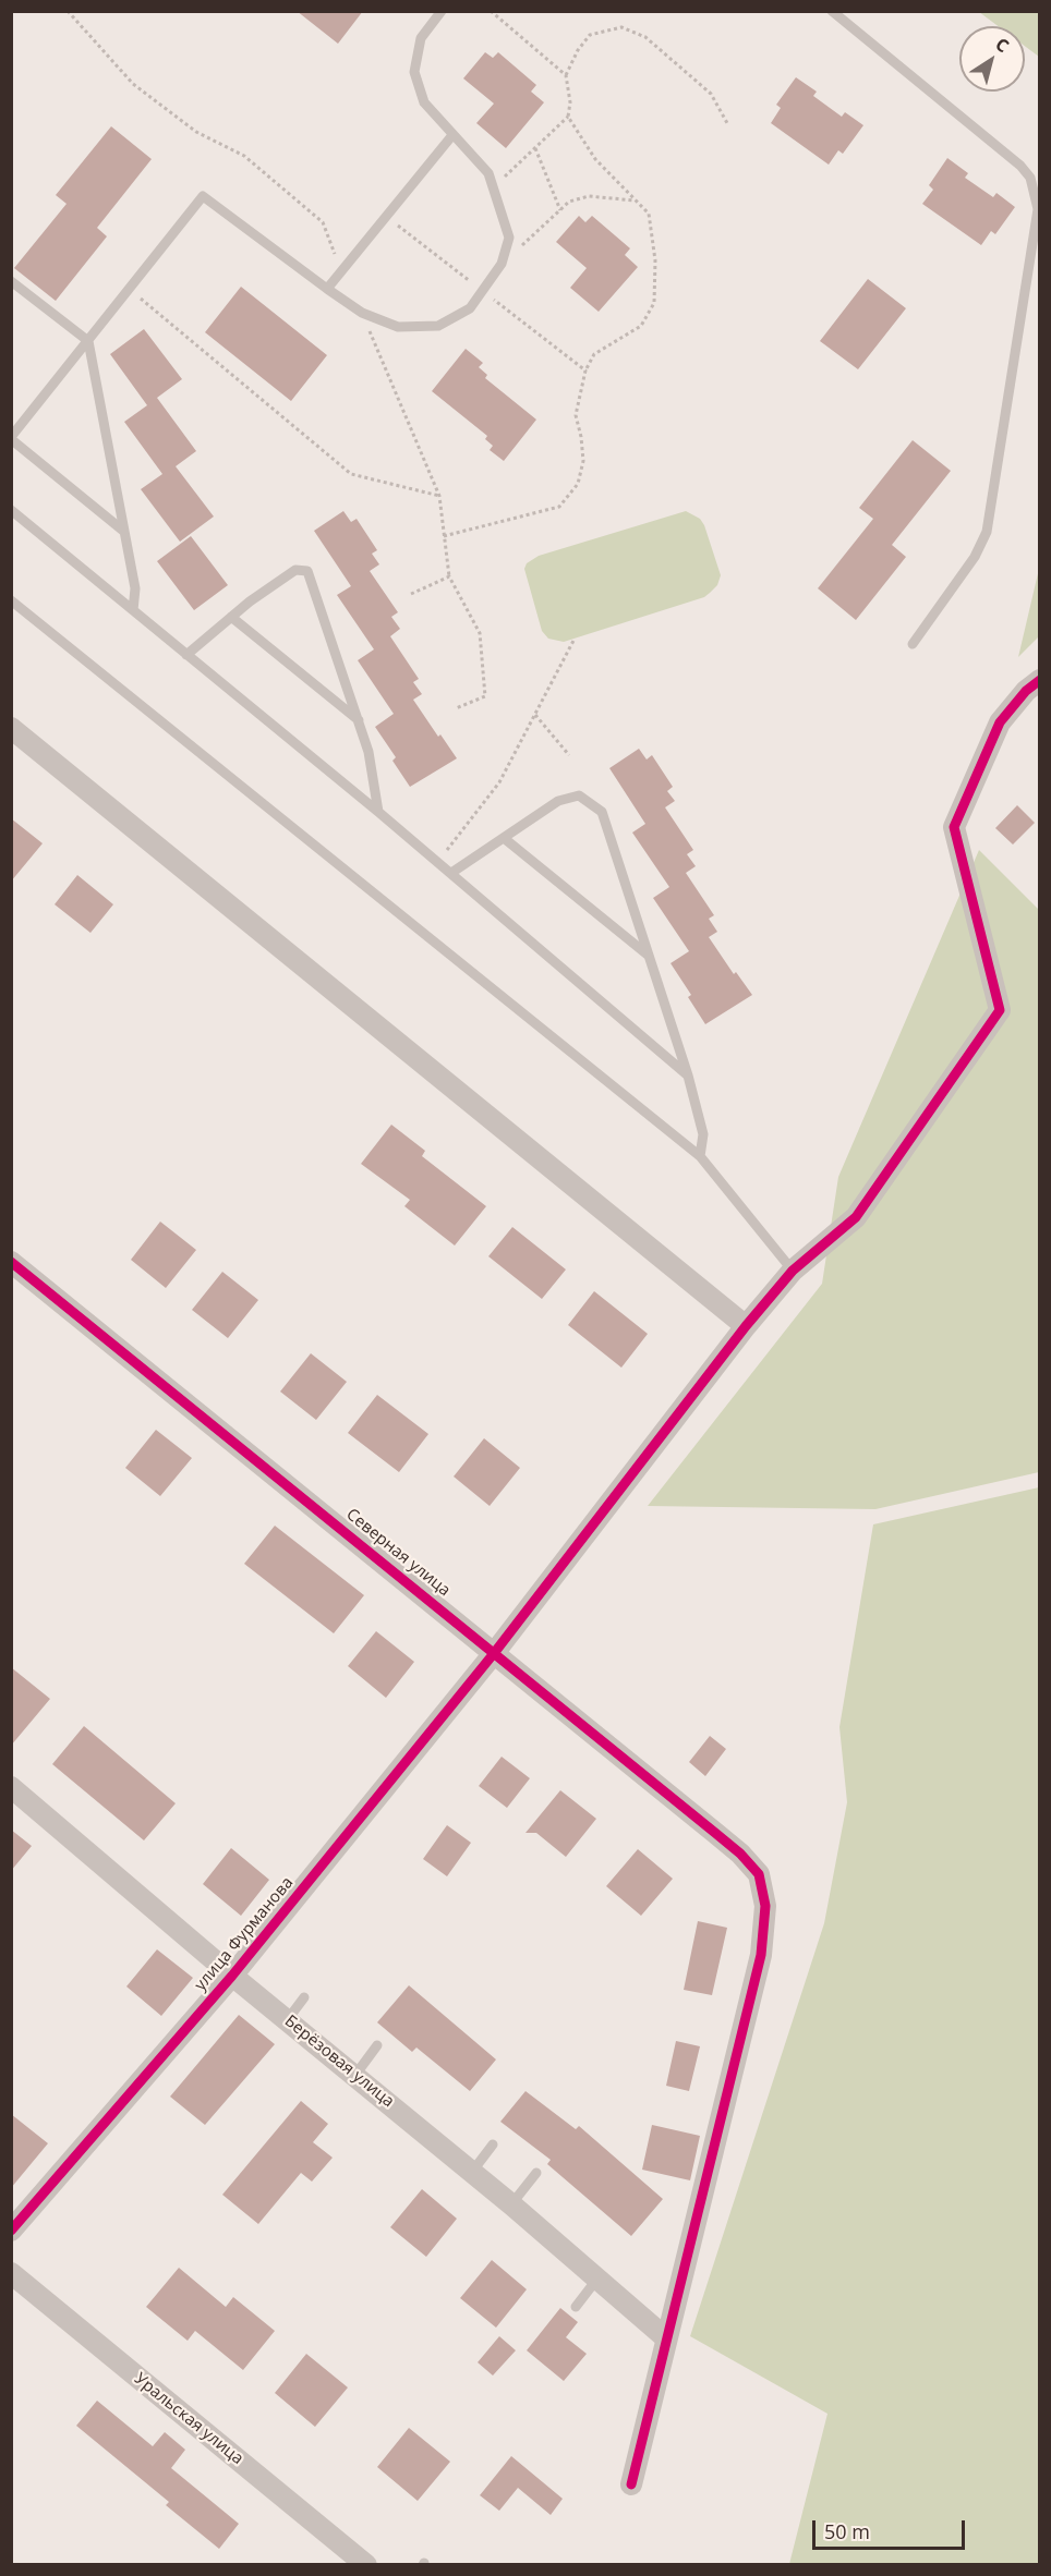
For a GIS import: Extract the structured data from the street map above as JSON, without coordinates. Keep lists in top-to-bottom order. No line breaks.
{"streets":{"street":["Северная улица","улица Фурманова","Берёзовая улица","Уральская улица"]},"crossings":[["Северная улица","улица Фурманова"],["Северная улица","Берёзовая улица"],["улица Фурманова","Берёзовая улица"]],"scale_bar":"50 m","north":"top right"}
